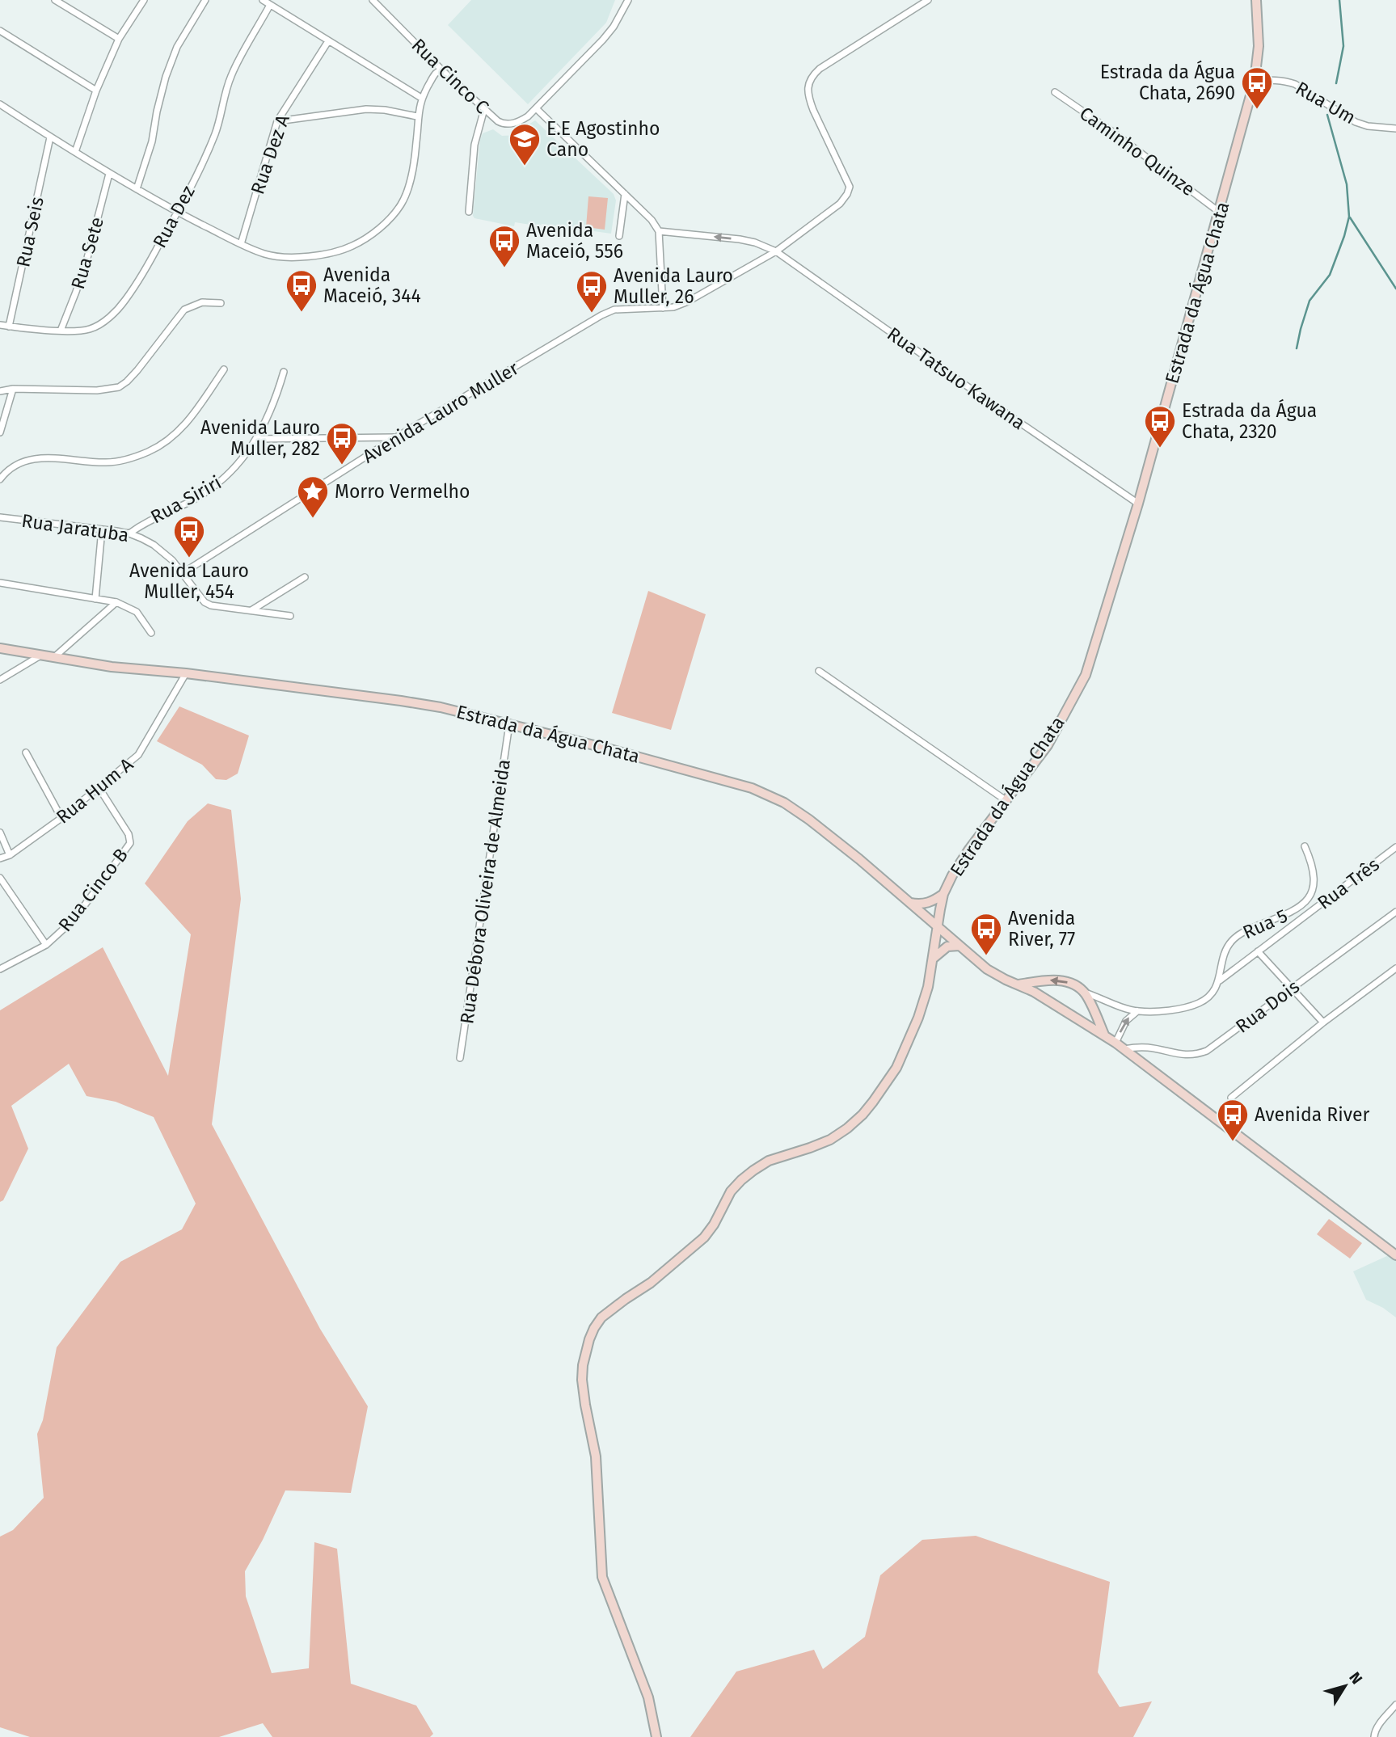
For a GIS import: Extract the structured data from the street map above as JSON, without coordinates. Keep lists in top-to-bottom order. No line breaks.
{"streets":{"street":["Rua Cinco C","Rua Um","Caminho Quinze","Rua Dez A","Rua Dez","Rua Seis","Rua Sete","Estrada da Água Chata","Rua Tatsuo Kawana","Avenida Lauro Muller","Rua Siriri","Rua Jaratuba","Rua Hum A","Rua Três","Rua Cinco B","Rua Débora Oliveira de Almeida","Rua 5","Rua Dois"]},"crossings":[["Rua Um","Estrada da Água Chata"],["Caminho Quinze","Estrada da Água Chata"],["Rua Dez","Rua Seis"],["Rua Dez","Rua Sete"],["Estrada da Água Chata","Rua Tatsuo Kawana"],["Estrada da Água Chata","Rua Hum A"],["Estrada da Água Chata","Rua Débora Oliveira de Almeida"],["Avenida Lauro Muller","Rua Jaratuba"],["Rua Siriri","Rua Jaratuba"],["Rua Hum A","Rua Cinco B"],["Rua Três","Rua 5"]],"places":{"bus stop":["Estrada da Água Chata, 2690","Avenida Maceió, 556","Avenida Maceió, 344","Avenida Lauro Muller, 26","Estrada da Água Chata, 2320","Avenida Lauro Muller, 282","Avenida Lauro Muller, 454","Avenida River, 77","Avenida River"],"school or university":["E.E Agostinho Cano"],"place":["Morro Vermelho"]},"north":"top right"}
